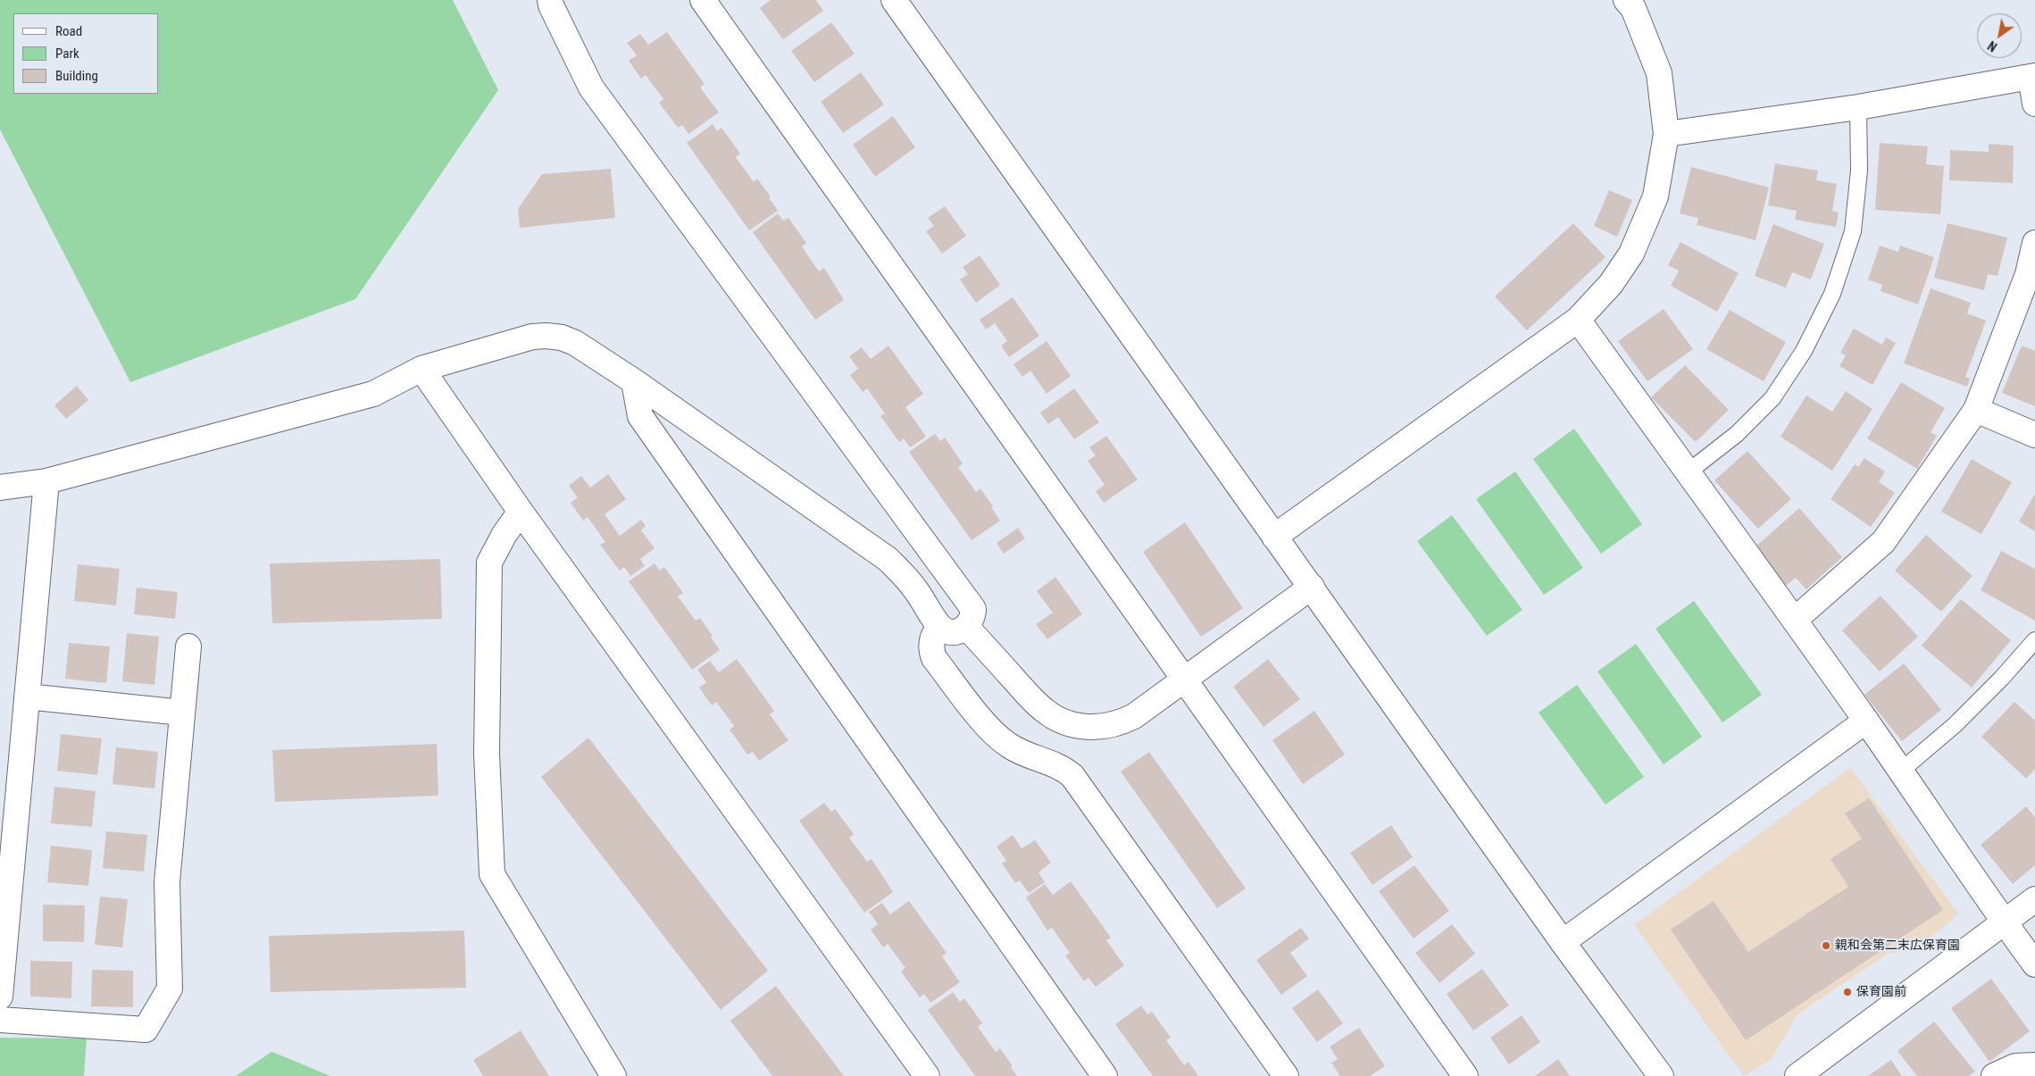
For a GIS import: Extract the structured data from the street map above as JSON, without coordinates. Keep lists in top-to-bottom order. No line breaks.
{"places":["親和会第二末広保育園","保育園前"],"legend":["Road","Park","Building"],"north":"bottom left"}
